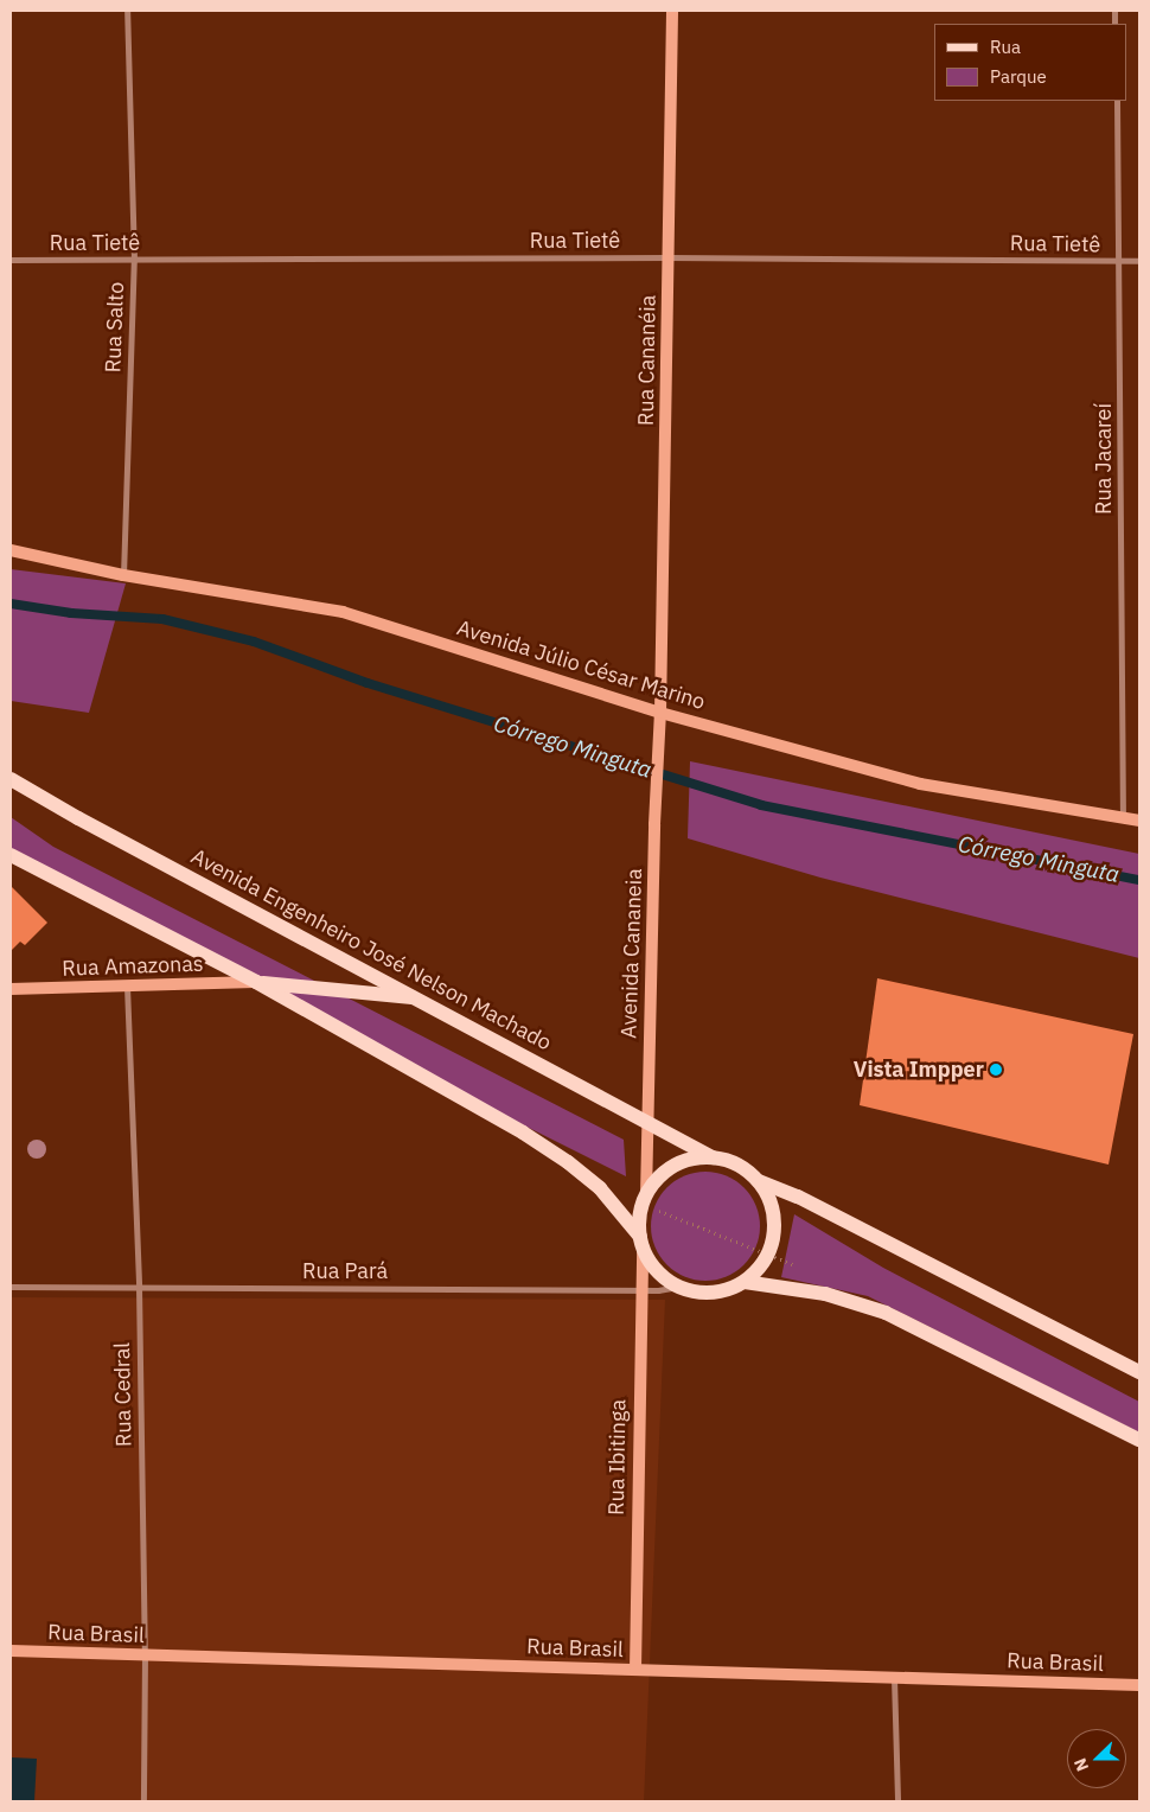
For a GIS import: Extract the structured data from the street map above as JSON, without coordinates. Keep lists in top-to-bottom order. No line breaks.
{"streets":{"main road":["Avenida Engenheiro José Nelson Machado"],"street":["Rua Tietê","Rua Salto","Rua Cananéia","Rua Jacareí","Avenida Júlio César Marino","Avenida Cananeia","Rua Amazonas","Rua Pará","Rua Cedral","Rua Ibitinga","Rua Brasil"]},"crossings":[["Rua Tietê","Rua Salto"],["Rua Tietê","Rua Cananéia"],["Rua Tietê","Rua Jacareí"],["Rua Salto","Avenida Júlio César Marino"],["Rua Cananéia","Avenida Júlio César Marino"],["Rua Cananéia","Avenida Cananeia"],["Rua Jacareí","Avenida Júlio César Marino"],["Avenida Júlio César Marino","Avenida Cananeia"],["Avenida Engenheiro José Nelson Machado","Avenida Cananeia"],["Rua Amazonas","Rua Cedral"],["Rua Pará","Rua Cedral"],["Rua Pará","Rua Ibitinga"],["Rua Cedral","Rua Brasil"],["Rua Ibitinga","Rua Brasil"]],"water":["Córrego Minguta"],"places":["Vista Impper"],"legend":["Rua","Parque"],"north":"left"}
